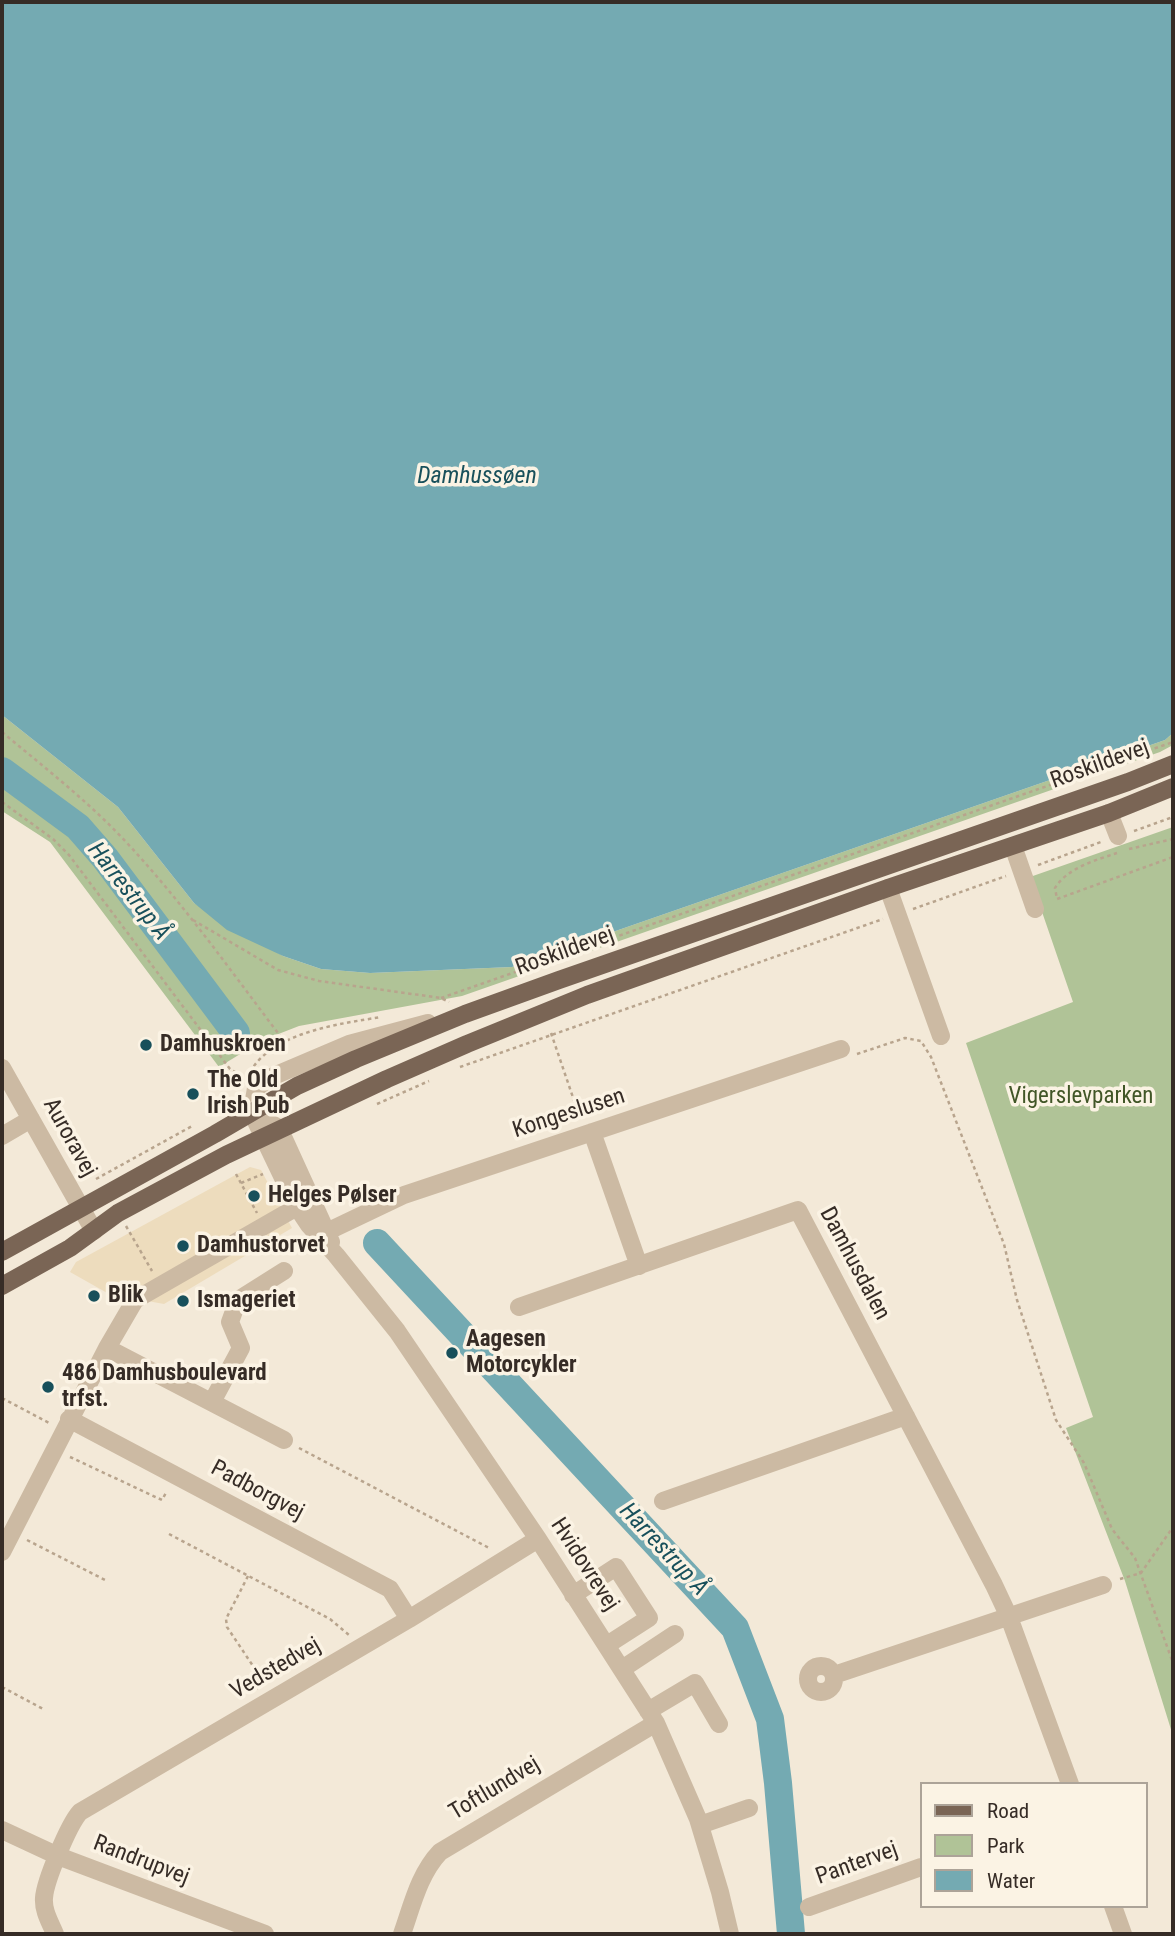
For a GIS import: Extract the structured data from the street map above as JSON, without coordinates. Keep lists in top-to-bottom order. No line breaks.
{"streets":{"main road":["Roskildevej"],"street":["Kongeslusen","Auroravej","Damhusdalen","Padborgvej","Hvidovrevej","Vedstedvej","Toftlundvej","Randrupvej","Pantervej"]},"crossings":[["Roskildevej","Auroravej"],["Roskildevej","Hvidovrevej"],["Kongeslusen","Hvidovrevej"],["Padborgvej","Vedstedvej"],["Hvidovrevej","Vedstedvej"],["Hvidovrevej","Toftlundvej"],["Vedstedvej","Randrupvej"]],"water":["Damhussøen","Harrestrup Å"],"parks":["Vigerslevparken"],"places":["Damhuskroen","The Old Irish Pub","Helges Pølser","Damhustorvet","Blik","Ismageriet","Aagesen Motorcykler","486 Damhusboulevard trfst."],"legend":["Road","Park","Water"]}
